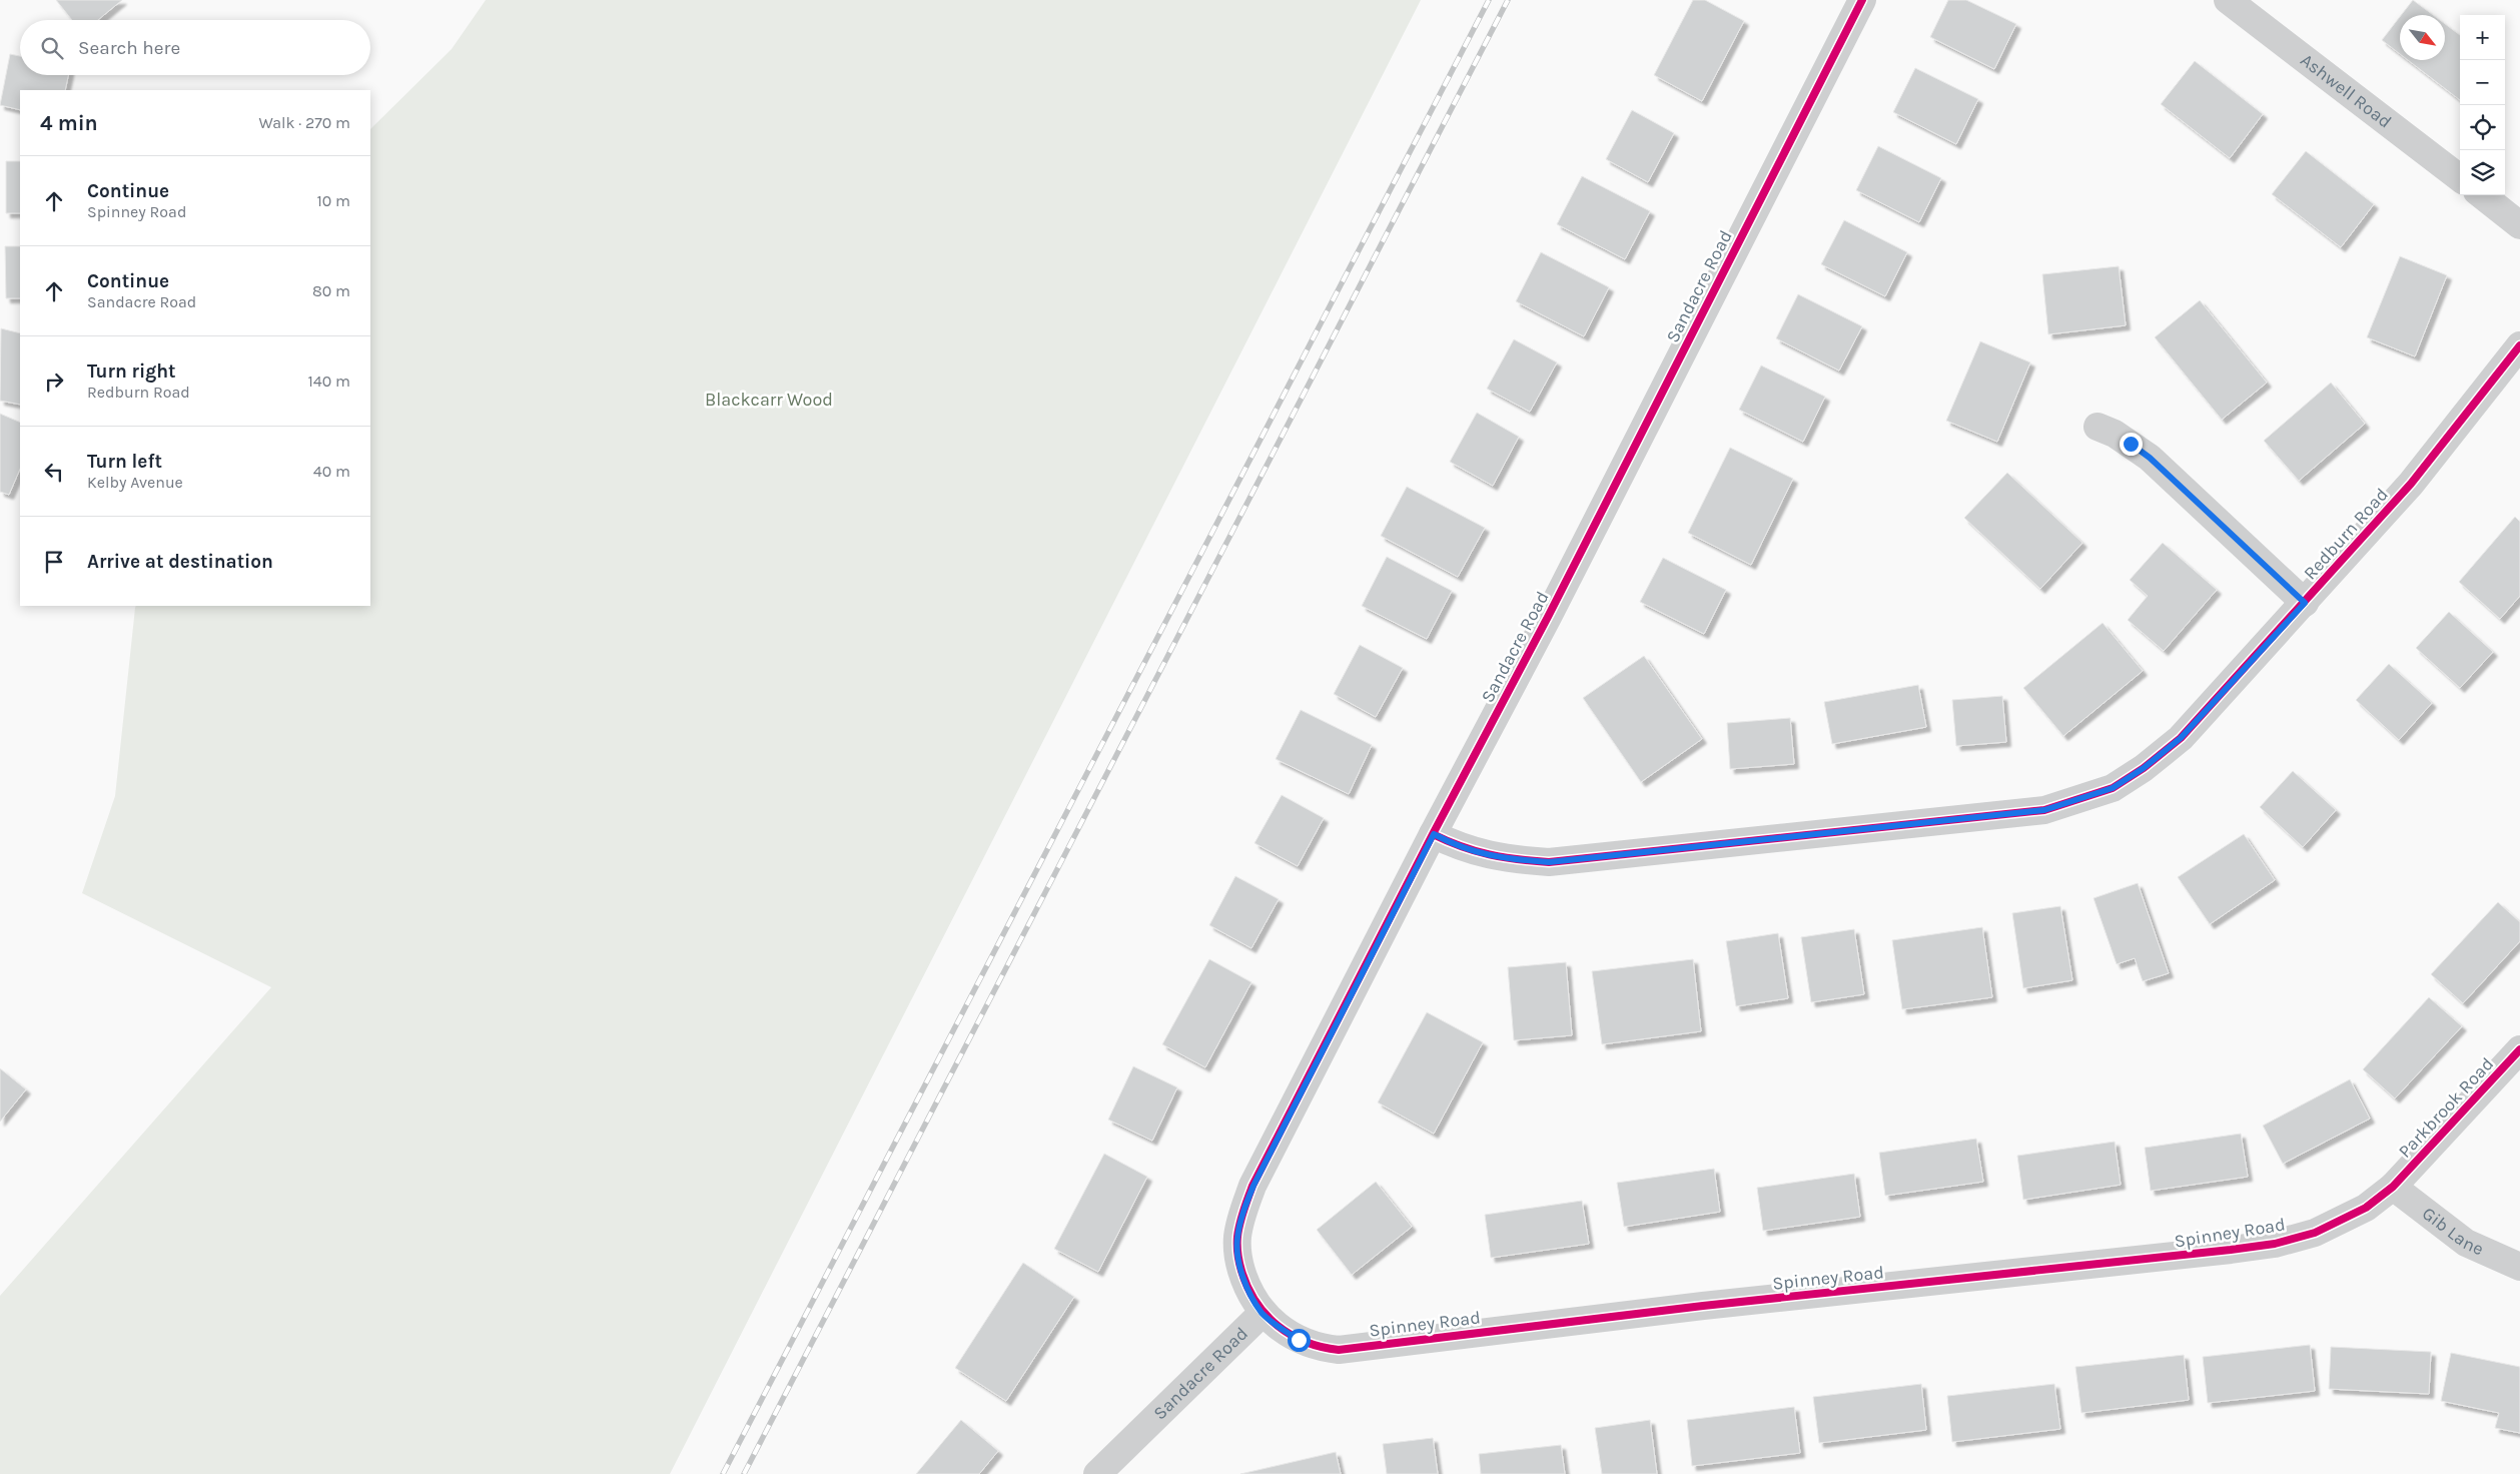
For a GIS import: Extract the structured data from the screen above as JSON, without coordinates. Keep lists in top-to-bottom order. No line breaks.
{"streets":{"street":["Ashwell Road","Sandacre Road","Redburn Road","Parkbrook Road","Gib Lane","Spinney Road"]},"crossings":[["Sandacre Road","Redburn Road"],["Sandacre Road","Spinney Road"],["Parkbrook Road","Gib Lane"],["Parkbrook Road","Spinney Road"],["Gib Lane","Spinney Road"]],"parks":["Blackcarr Wood"],"north":"bottom right","page":{"map_buttons":["+","−"],"search":"Search here","heading":["4 min","Walk · 270 m"],"list":[["Continue","Spinney Road","10 m"],["Continue","Sandacre Road","80 m"],["Turn right","Redburn Road","140 m"],["Turn left","Kelby Avenue","40 m"],"Arrive at destination"]}}
